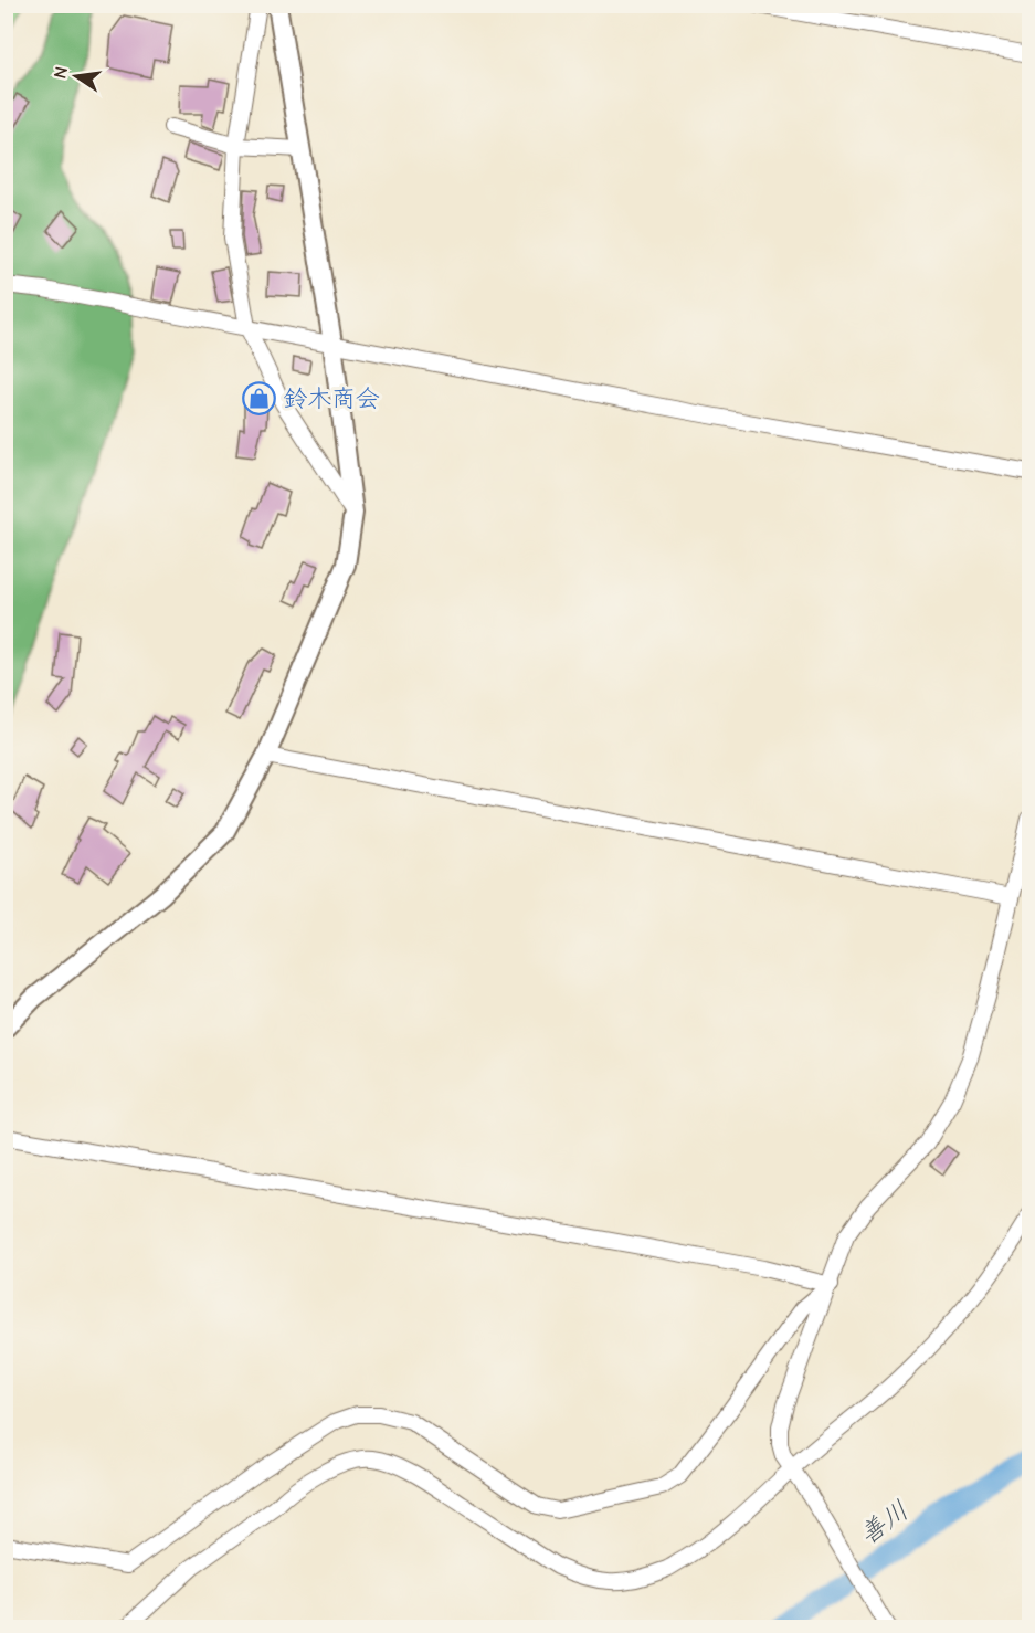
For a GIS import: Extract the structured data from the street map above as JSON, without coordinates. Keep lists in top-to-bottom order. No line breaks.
{"water":["善川"],"places":{"shop":["鈴木商会"]},"north":"left"}
